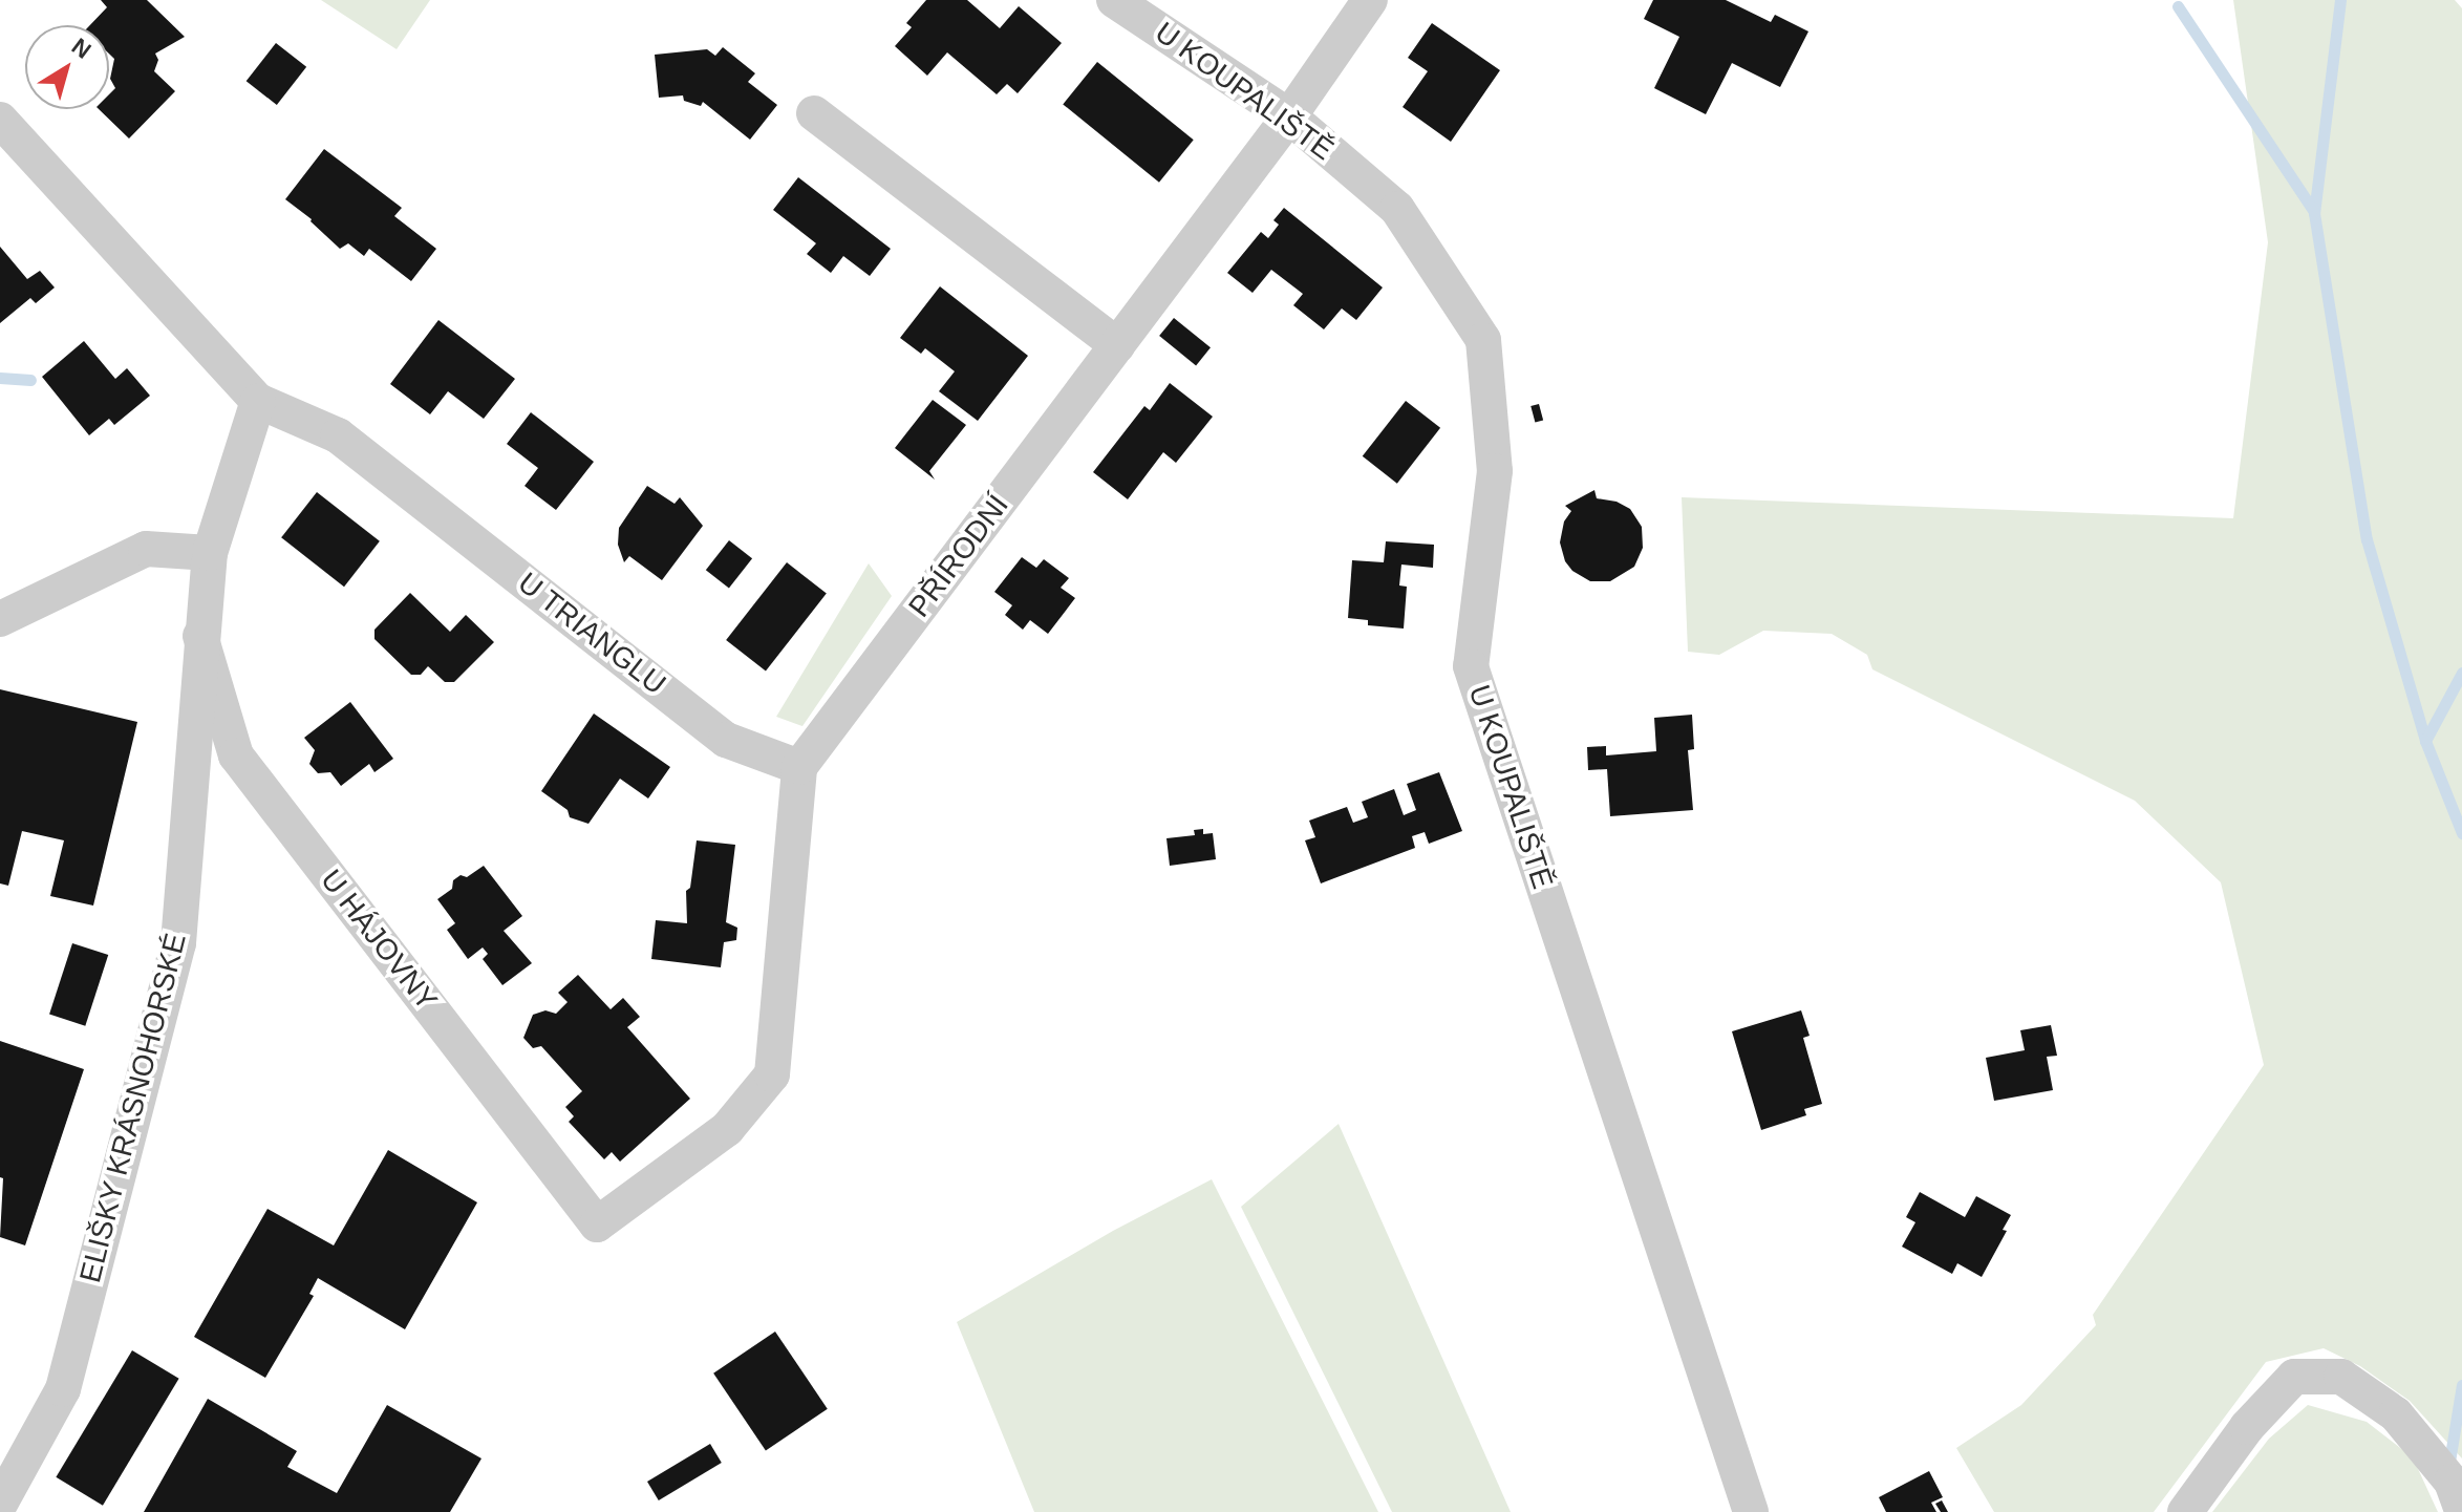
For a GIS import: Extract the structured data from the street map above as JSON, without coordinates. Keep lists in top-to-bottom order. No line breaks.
{"streets":{"street":["U KOUPALIŠTĚ","PŘÍRODNÍ","U TRIANGLU","U HÁJOVNY","ELIŠKY KRÁSNOHORSKÉ"]},"crossings":[["U KOUPALIŠTĚ","PŘÍRODNÍ"],["PŘÍRODNÍ","U TRIANGLU"],["PŘÍRODNÍ","U HÁJOVNY"],["U TRIANGLU","U HÁJOVNY"],["U TRIANGLU","ELIŠKY KRÁSNOHORSKÉ"],["U HÁJOVNY","ELIŠKY KRÁSNOHORSKÉ"]],"north":"top right"}
